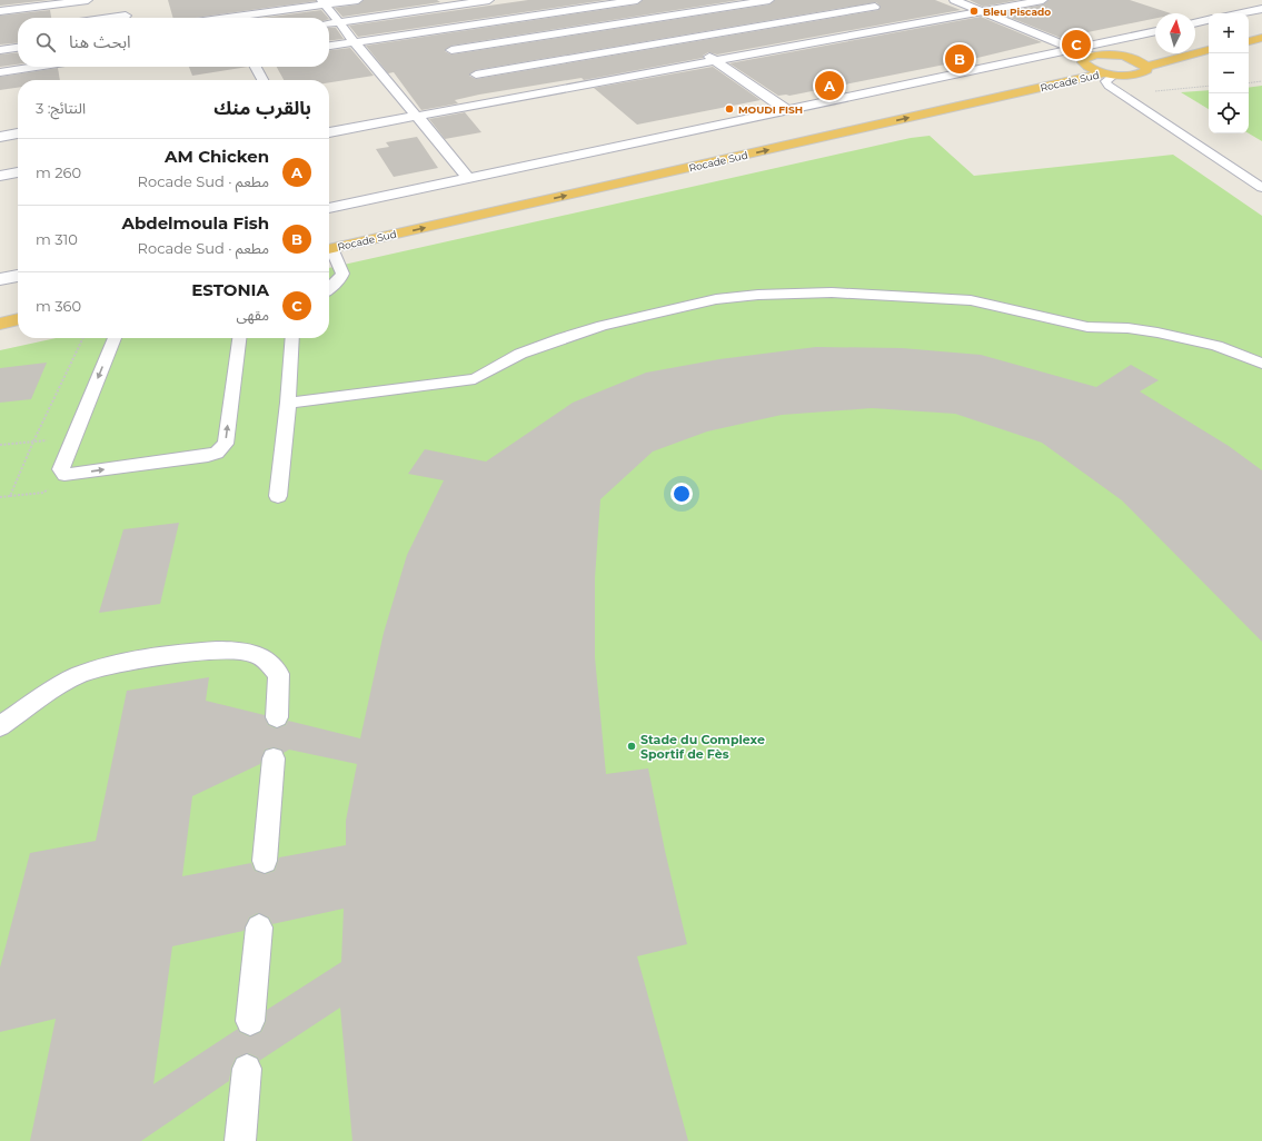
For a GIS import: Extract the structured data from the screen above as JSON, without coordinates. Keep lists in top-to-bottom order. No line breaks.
{"streets":{"highway":["Rocade Sud"]},"places":["Bleu Piscado","MOUDI FISH","Stade du Complexe Sportif de Fès"],"north":"top","page":{"map_buttons":["+","−"],"search":"ابحث هنا","pins":["C","B","A"],"heading":["بالقرب منك","النتائج: 3"],"list":[{"mark":"A","name":"AM Chicken","note":"مطعم · Rocade Sud","value":"260 m"},{"mark":"B","name":"Abdelmoula Fish","note":"مطعم · Rocade Sud","value":"310 m"},{"mark":"C","name":"ESTONIA","note":"مقهى","value":"360 m"}]}}
